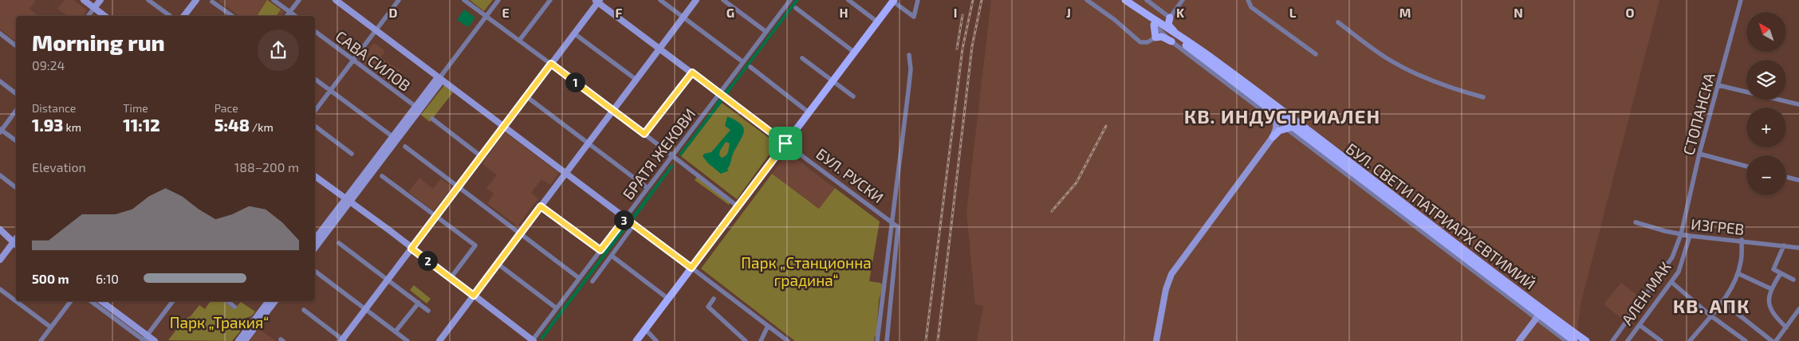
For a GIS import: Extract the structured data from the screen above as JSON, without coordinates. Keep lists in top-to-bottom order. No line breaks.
{"streets":{"main road":["БУЛ. СВЕТИ ПАТРИАРХ ЕВТИМИЙ"],"street":["САВА СИЛОВ","СТОПАНСКА","БРАТЯ ЖЕКОВИ","БУЛ. РУСКИ","ИЗГРЕВ","АЛЕН МАК"]},"crossings":[["СТОПАНСКА","ИЗГРЕВ"],["БРАТЯ ЖЕКОВИ","БУЛ. РУСКИ"],["ИЗГРЕВ","АЛЕН МАК"]],"districts":["КВ. ИНДУСТРИАЛЕН","КВ. АПК"],"parks":["Парк „Станционна градина“","Парк „Тракия“"],"north":"top left","page":{"map_buttons":["+","−"],"heading":["Morning run","09:24"],"pins":["1","3","2"],"stats":[["Distance","1.93 km"],["Time","11:12"],["Pace","5:48 /km"]],"chart":["Elevation","188–200 m"],"list":[{"name":"500 m","note":"6:10"}]},"grid":{"columns":["D","E","F","G","H","I","J","K","L","M","N","O"]}}
